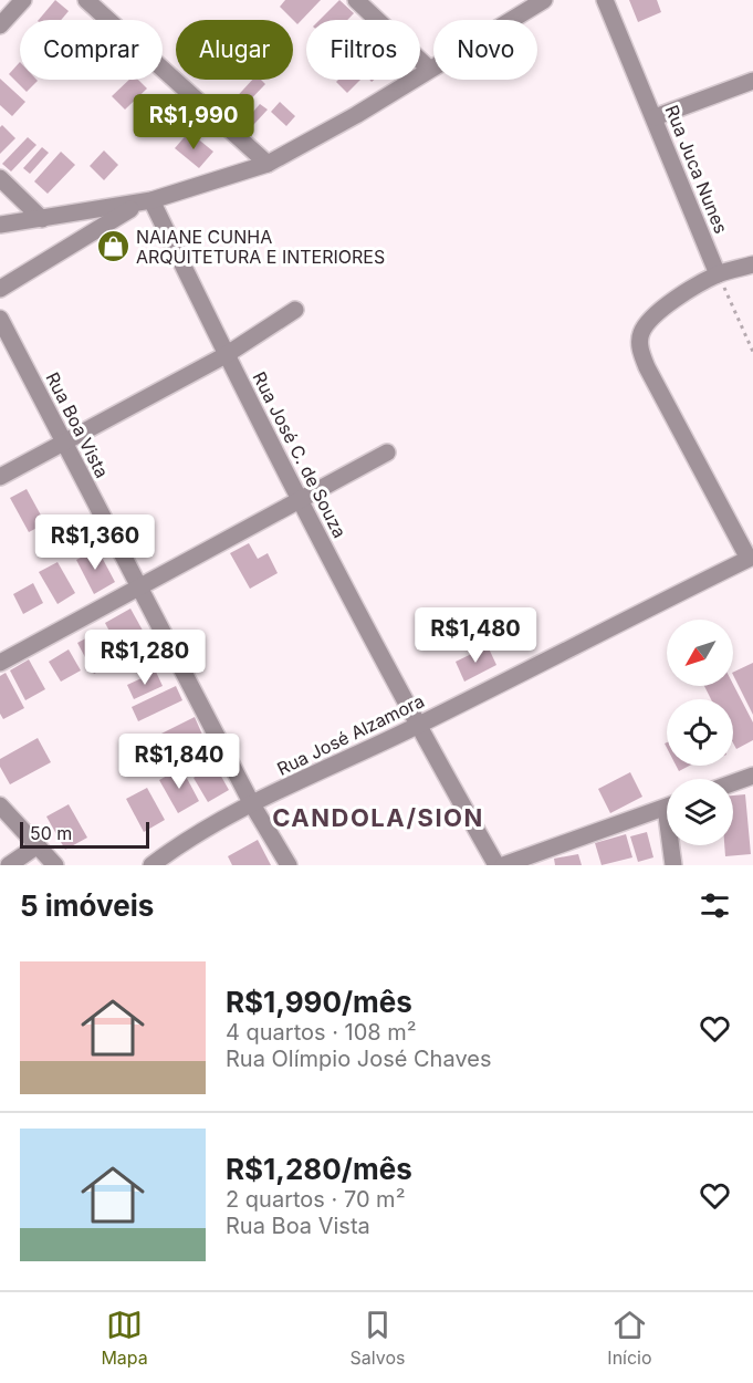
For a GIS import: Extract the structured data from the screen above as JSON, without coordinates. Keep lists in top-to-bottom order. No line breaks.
{"streets":{"street":["Rua Juca Nunes","Rua Boa Vista","Rua José C. de Souza","Rua José Alzamora"]},"crossings":[["Rua Juca Nunes","Rua José Alzamora"],["Rua Boa Vista","Rua José Alzamora"],["Rua José C. de Souza","Rua José Alzamora"]],"districts":["CANDOLA/SION"],"places":{"shop":["NAIANE CUNHA ARQUITETURA E INTERIORES"]},"scale_bar":"50 m","north":"bottom left","page":{"chip":["Comprar","Alugar","Filtros","Novo"],"price":["R$1,990","R$1,360","R$1,480","R$1,280","R$1,840"],"scale":"50 m","heading":"5 imóveis","list":[{"name":"R$1,990/mês","note":"4 quartos · 108 m² · Rua Olímpio José Chaves"},{"name":"R$1,280/mês","note":"2 quartos · 70 m² · Rua Boa Vista"}],"tabs":["Mapa","Salvos","Início"]}}
